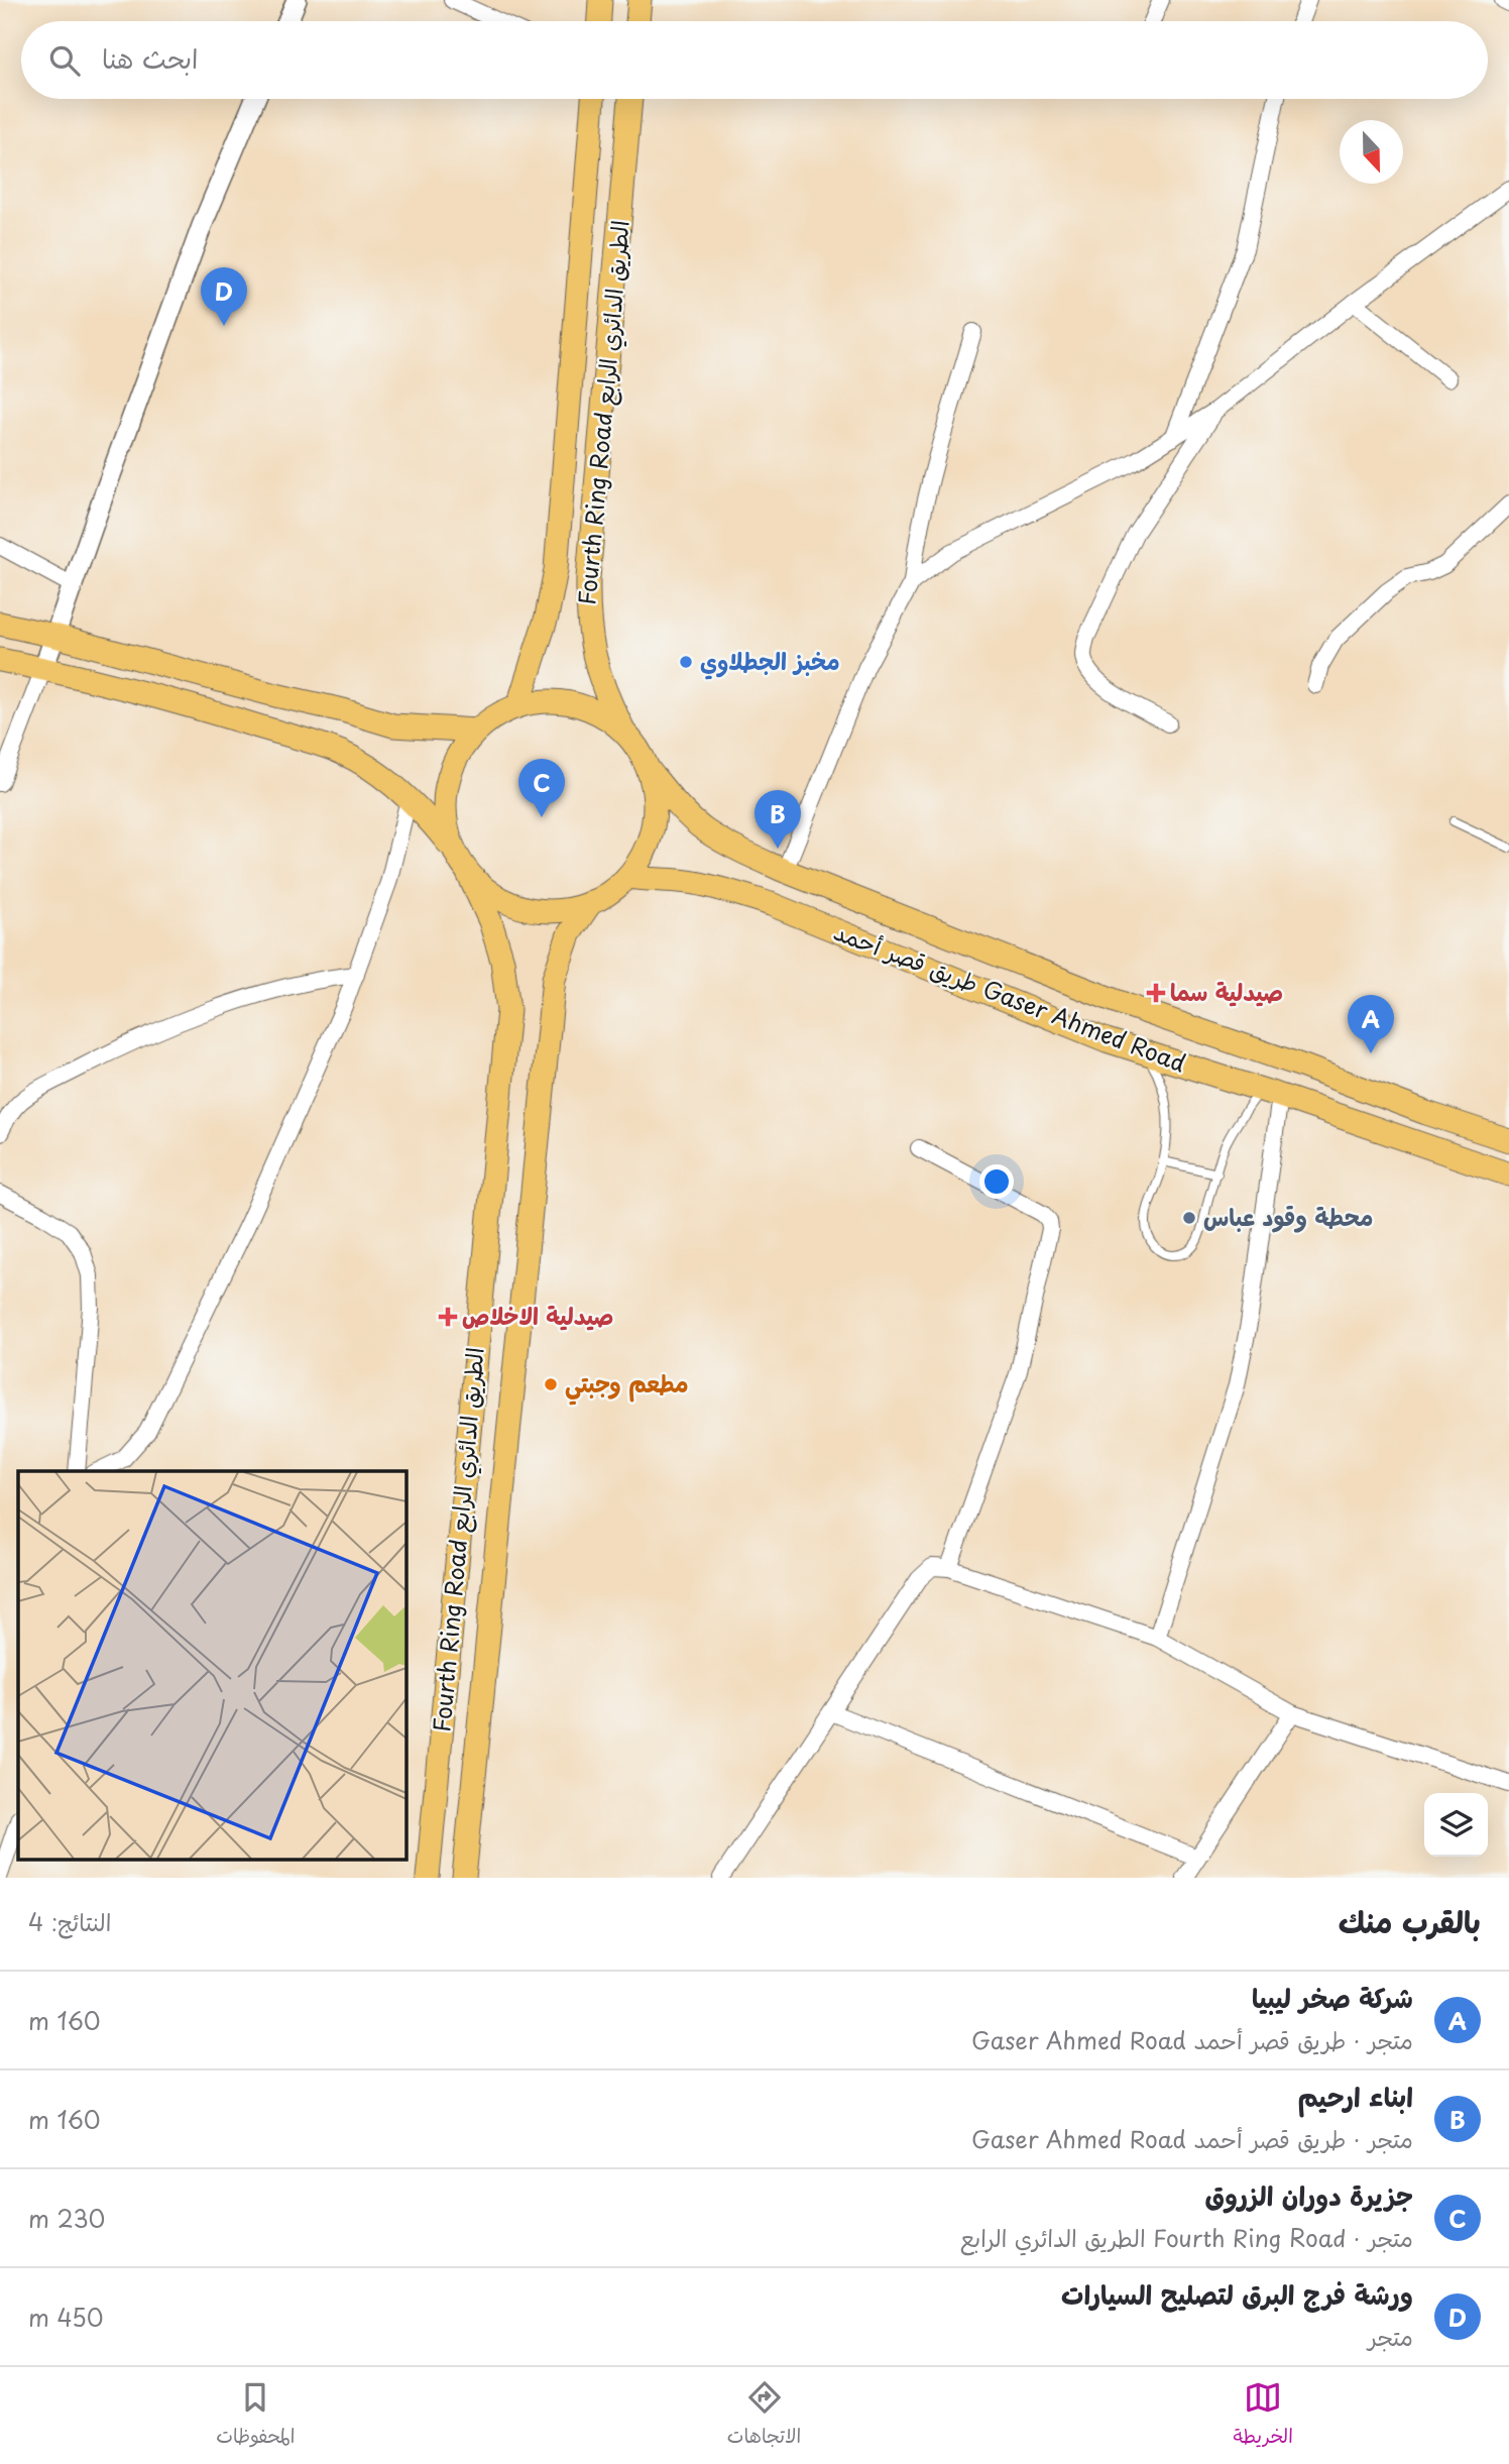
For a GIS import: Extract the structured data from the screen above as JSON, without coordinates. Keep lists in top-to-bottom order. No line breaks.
{"streets":{"main road":["Fourth Ring Road الطريق الدائري الرابع","طريق قصر أحمد Gaser Ahmed Road"]},"crossings":[["Fourth Ring Road الطريق الدائري الرابع","طريق قصر أحمد Gaser Ahmed Road"]],"places":{"other":["مخبز الجطلاوي","محطة وقود عباس","مطعم وجبتي"],"health":["صيدلية سما","صيدلية الاخلاص"]},"north":"bottom","page":{"search":"ابحث هنا","pins":["D","C","B","A"],"heading":["بالقرب منك","النتائج: 4"],"list":[{"mark":"A","name":"شركة صخر ليبيا","note":"متجر · طريق قصر أحمد Gaser Ahmed Road","value":"160 m"},{"mark":"B","name":"ابناء ارحيم","note":"متجر · طريق قصر أحمد Gaser Ahmed Road","value":"160 m"},{"mark":"C","name":"جزيرة دوران الزروق","note":"متجر · Fourth Ring Road الطريق الدائري الرابع","value":"230 m"},{"mark":"D","name":"ورشة فرج البرق لتصليح السيارات","note":"متجر","value":"450 m"}],"nav":["الخريطة","الاتجاهات","المحفوظات"]}}
